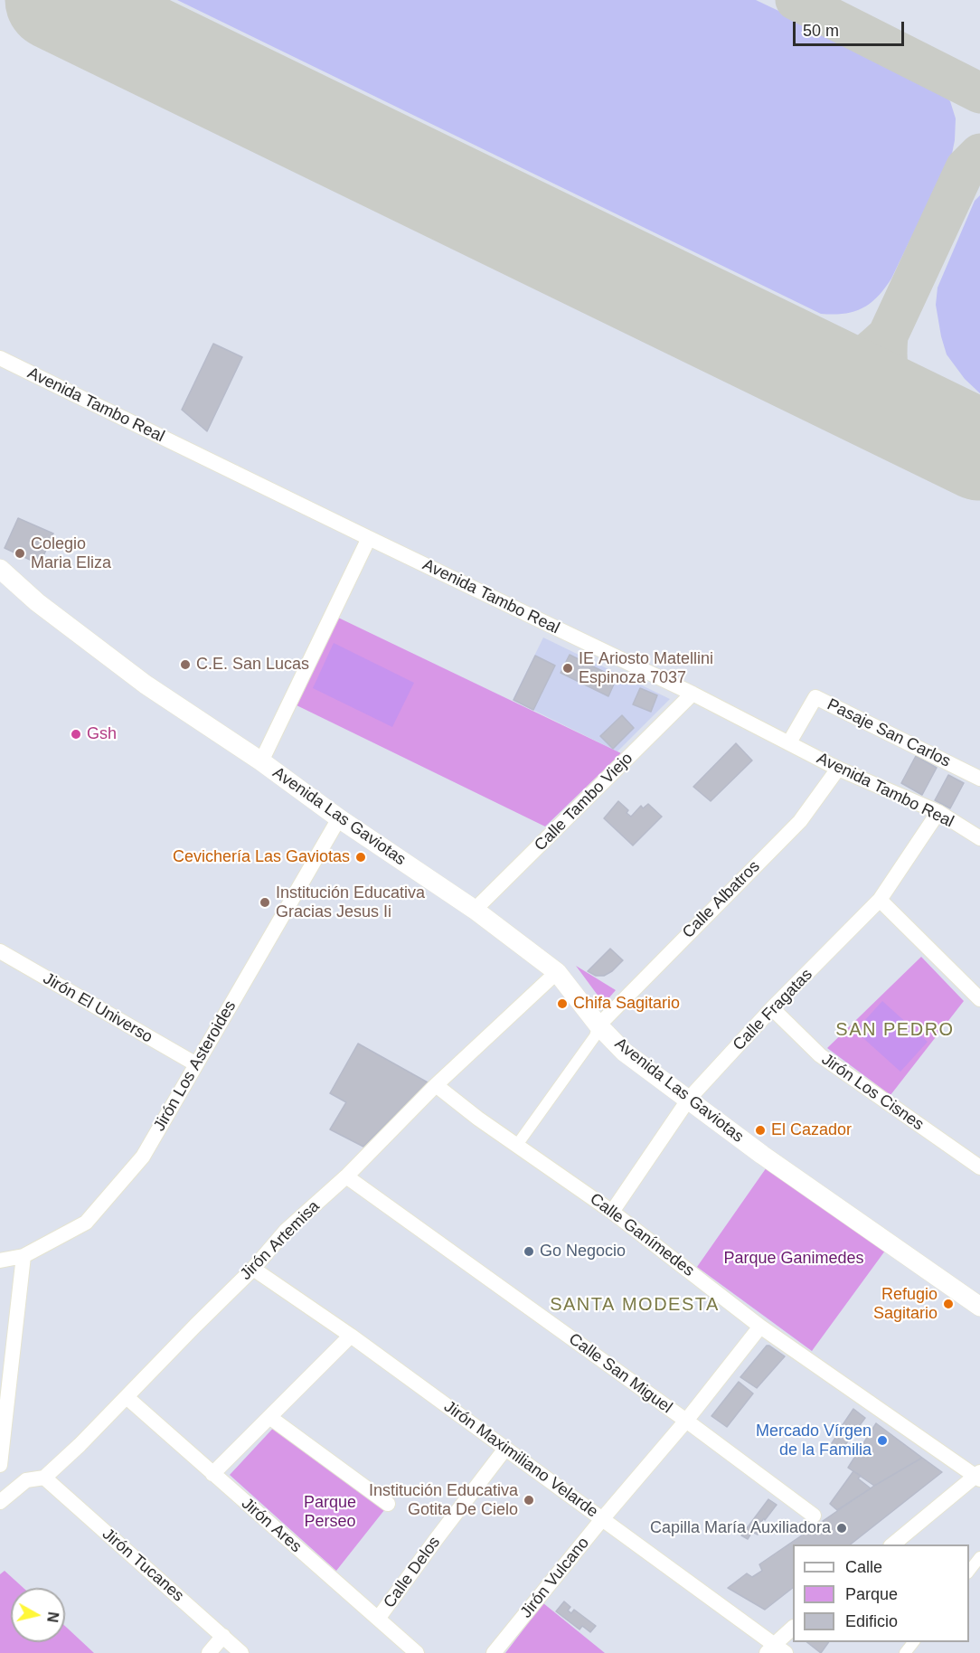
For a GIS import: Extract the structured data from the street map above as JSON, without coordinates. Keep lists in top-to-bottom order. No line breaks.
{"streets":{"street":["Avenida Tambo Real","Pasaje San Carlos","Calle Tambo Viejo","Avenida Las Gaviotas","Calle Albatros","Jirón El Universo","Calle Fragatas","Jirón Los Asteroides","Jirón Los Cisnes","Calle Ganímedes","Jirón Artemisa","Calle San Miguel","Jirón Maximiliano Velarde","Jirón Ares","Jirón Tucanes","Calle Delos","Jirón Vulcano"]},"crossings":[["Avenida Tambo Real","Pasaje San Carlos"],["Avenida Tambo Real","Calle Tambo Viejo"],["Avenida Tambo Real","Calle Albatros"],["Avenida Tambo Real","Calle Fragatas"],["Calle Tambo Viejo","Avenida Las Gaviotas"],["Avenida Las Gaviotas","Calle Albatros"],["Avenida Las Gaviotas","Calle Fragatas"],["Avenida Las Gaviotas","Jirón Los Asteroides"],["Avenida Las Gaviotas","Jirón Artemisa"],["Jirón El Universo","Jirón Los Asteroides"],["Calle Fragatas","Jirón Los Cisnes"],["Calle Fragatas","Calle Ganímedes"],["Calle Ganímedes","Jirón Artemisa"],["Calle Ganímedes","Jirón Vulcano"],["Jirón Artemisa","Calle San Miguel"],["Jirón Artemisa","Jirón Maximiliano Velarde"],["Jirón Artemisa","Jirón Ares"],["Jirón Artemisa","Jirón Tucanes"],["Calle San Miguel","Jirón Vulcano"],["Jirón Maximiliano Velarde","Calle Delos"],["Jirón Maximiliano Velarde","Jirón Vulcano"],["Jirón Ares","Calle Delos"]],"districts":["SAN PEDRO","SANTA MODESTA"],"parks":["Parque Ganimedes","Parque Perseo"],"places":["Colegio Maria Eliza","C.E. San Lucas","IE Ariosto Matellini Espinoza 7037","Gsh","Cevichería Las Gaviotas","Institución Educativa Gracias Jesus Ii","Chifa Sagitario","El Cazador","Go Negocio","Refugio Sagitario","Mercado Vírgen de la Familia","Institución Educativa Gotita De Cielo","Capilla María Auxiliadora"],"legend":["Calle","Parque","Edificio"],"scale_bar":"50 m","north":"right"}
